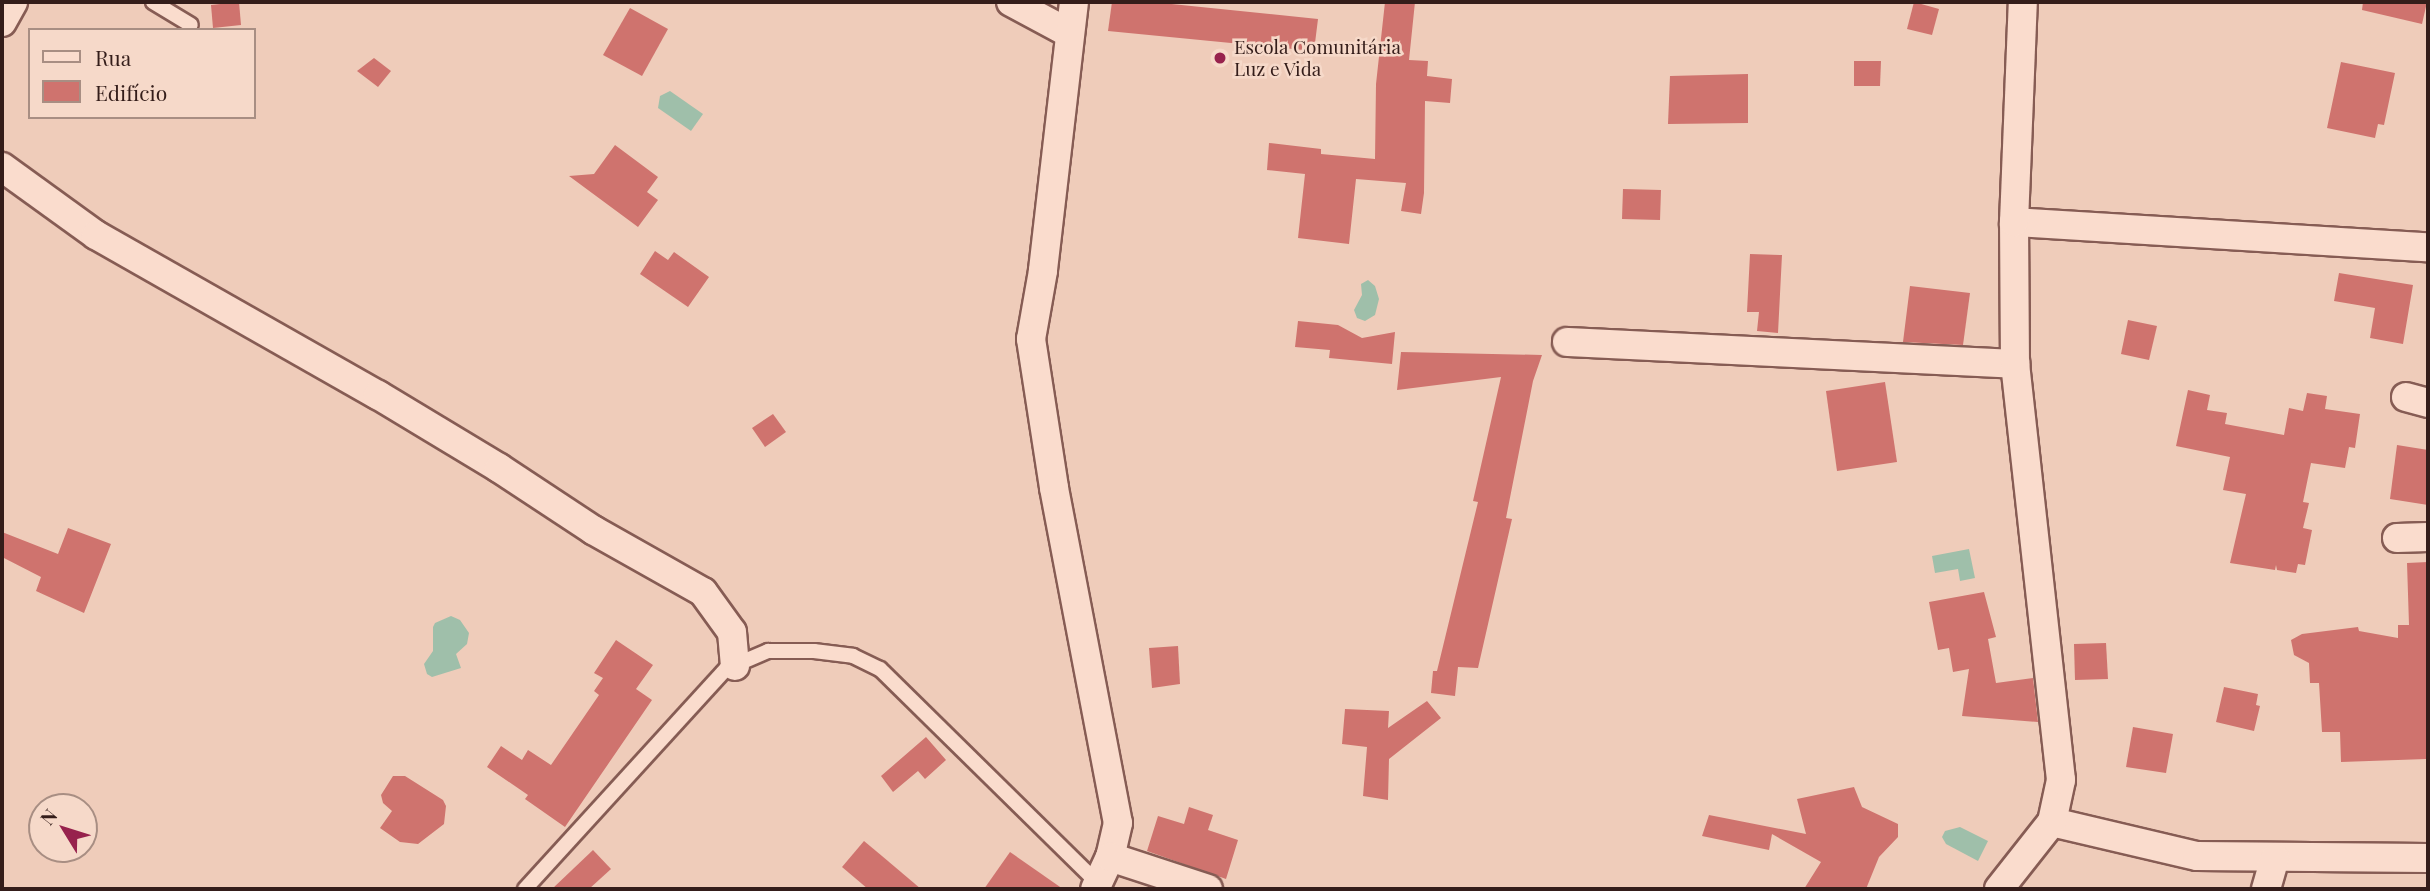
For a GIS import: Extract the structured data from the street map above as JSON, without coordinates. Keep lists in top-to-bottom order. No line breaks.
{"places":["Escola Comunitária Luz e Vida"],"legend":["Rua","Edifício"],"north":"top left"}
